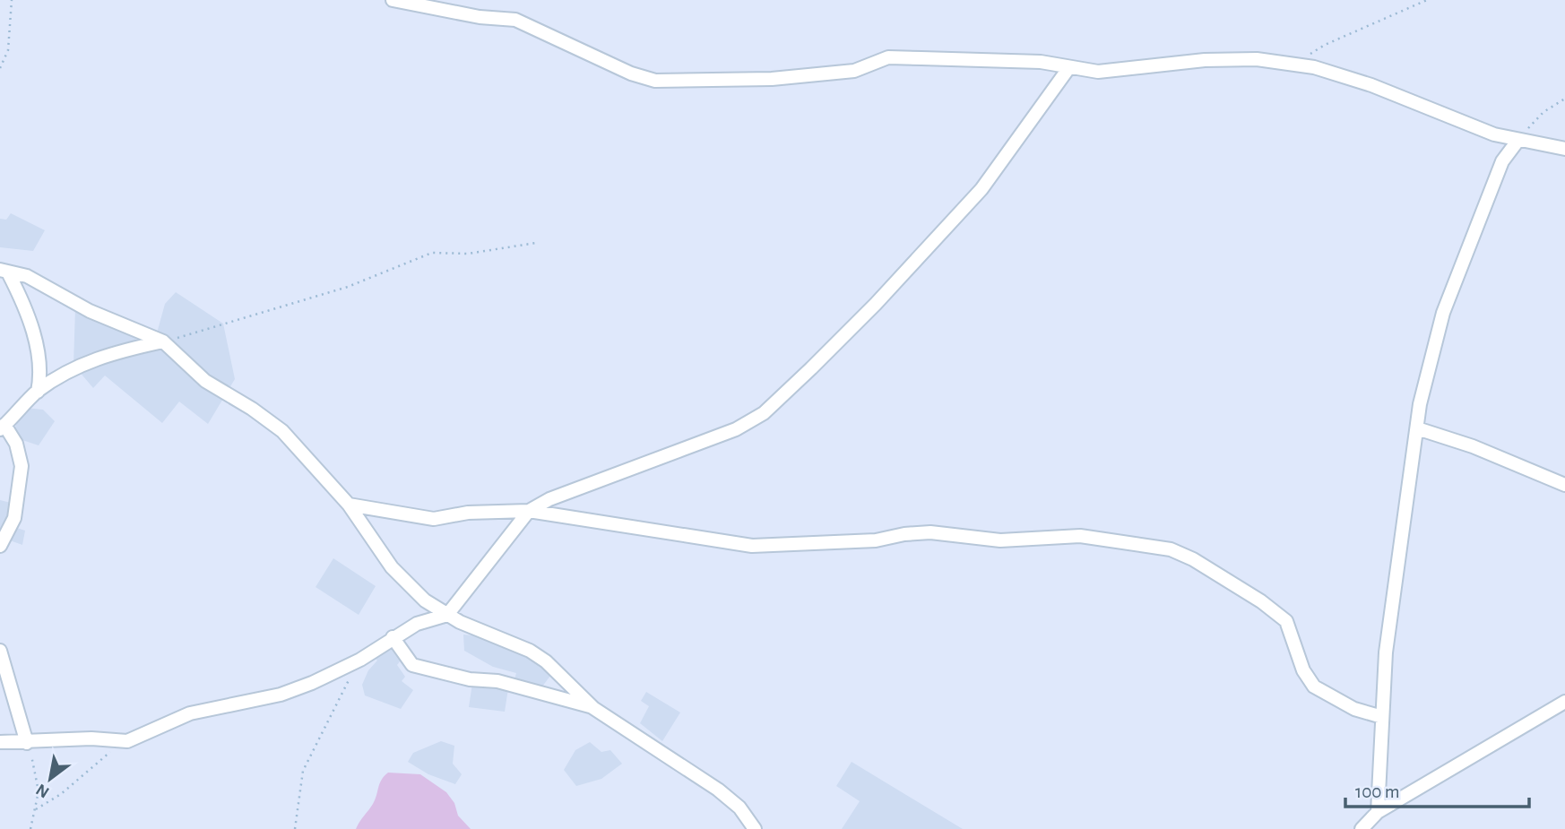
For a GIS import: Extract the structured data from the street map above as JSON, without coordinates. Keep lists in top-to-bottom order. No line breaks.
{"scale_bar":"100 m","north":"bottom left"}
